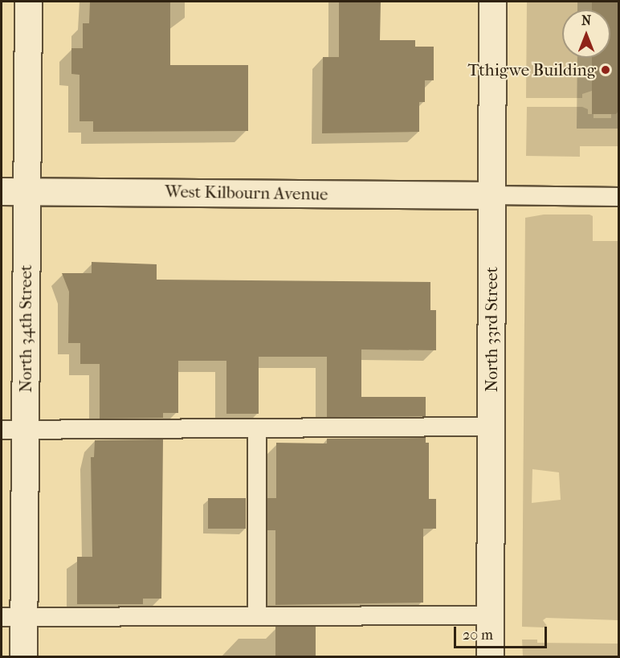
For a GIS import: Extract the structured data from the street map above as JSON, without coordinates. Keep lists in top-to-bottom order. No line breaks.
{"streets":{"street":["West Kilbourn Avenue","North 34th Street","North 33rd Street"]},"crossings":[["West Kilbourn Avenue","North 34th Street"],["West Kilbourn Avenue","North 33rd Street"]],"places":["Tthigwe Building"],"scale_bar":"20 m","north":"top"}
